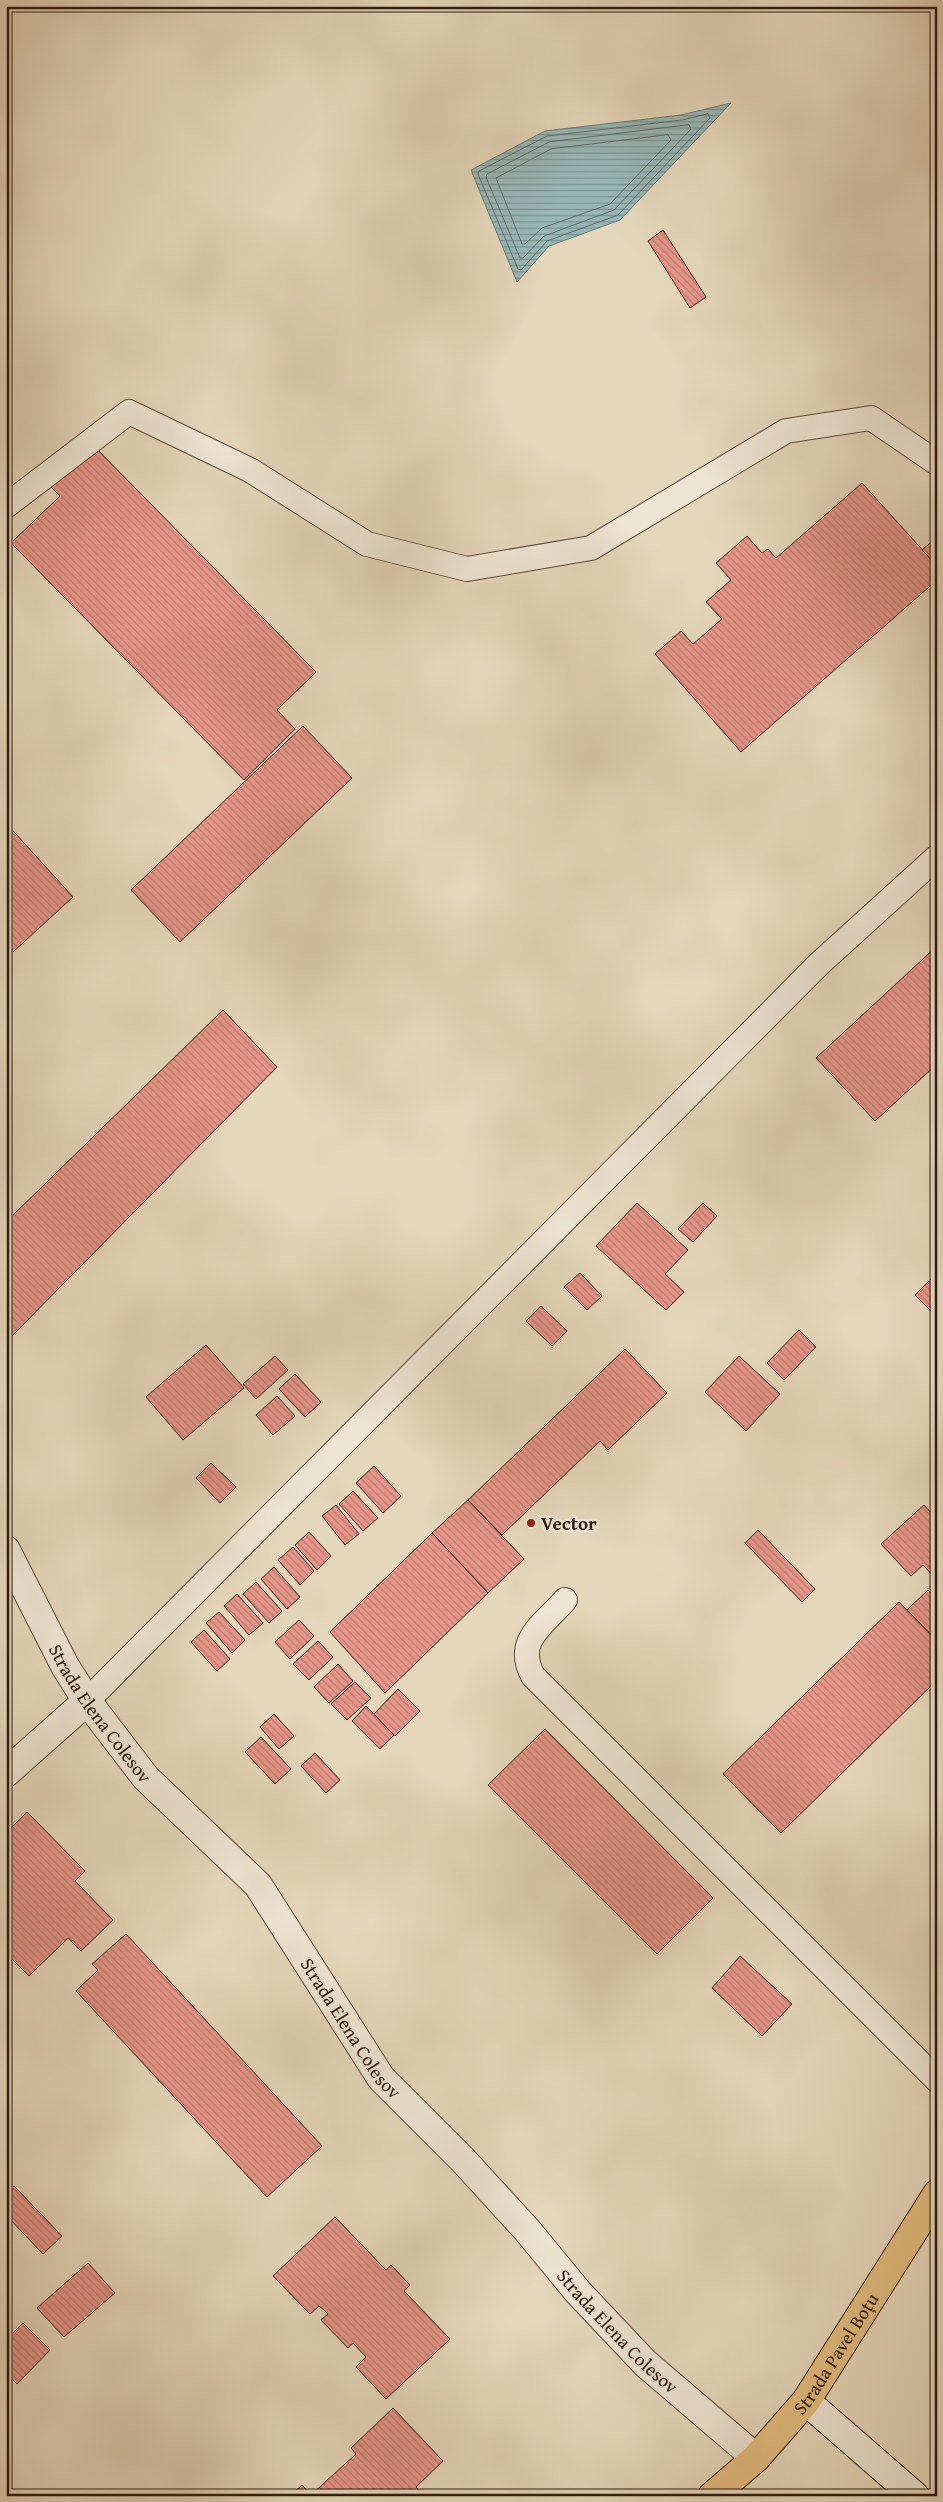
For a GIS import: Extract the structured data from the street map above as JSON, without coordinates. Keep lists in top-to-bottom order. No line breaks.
{"streets":{"main road":["Strada Pavel Boțu"],"street":["Strada Elena Colesov"]},"crossings":[["Strada Elena Colesov","Strada Pavel Boțu"]],"places":["Vector"]}
